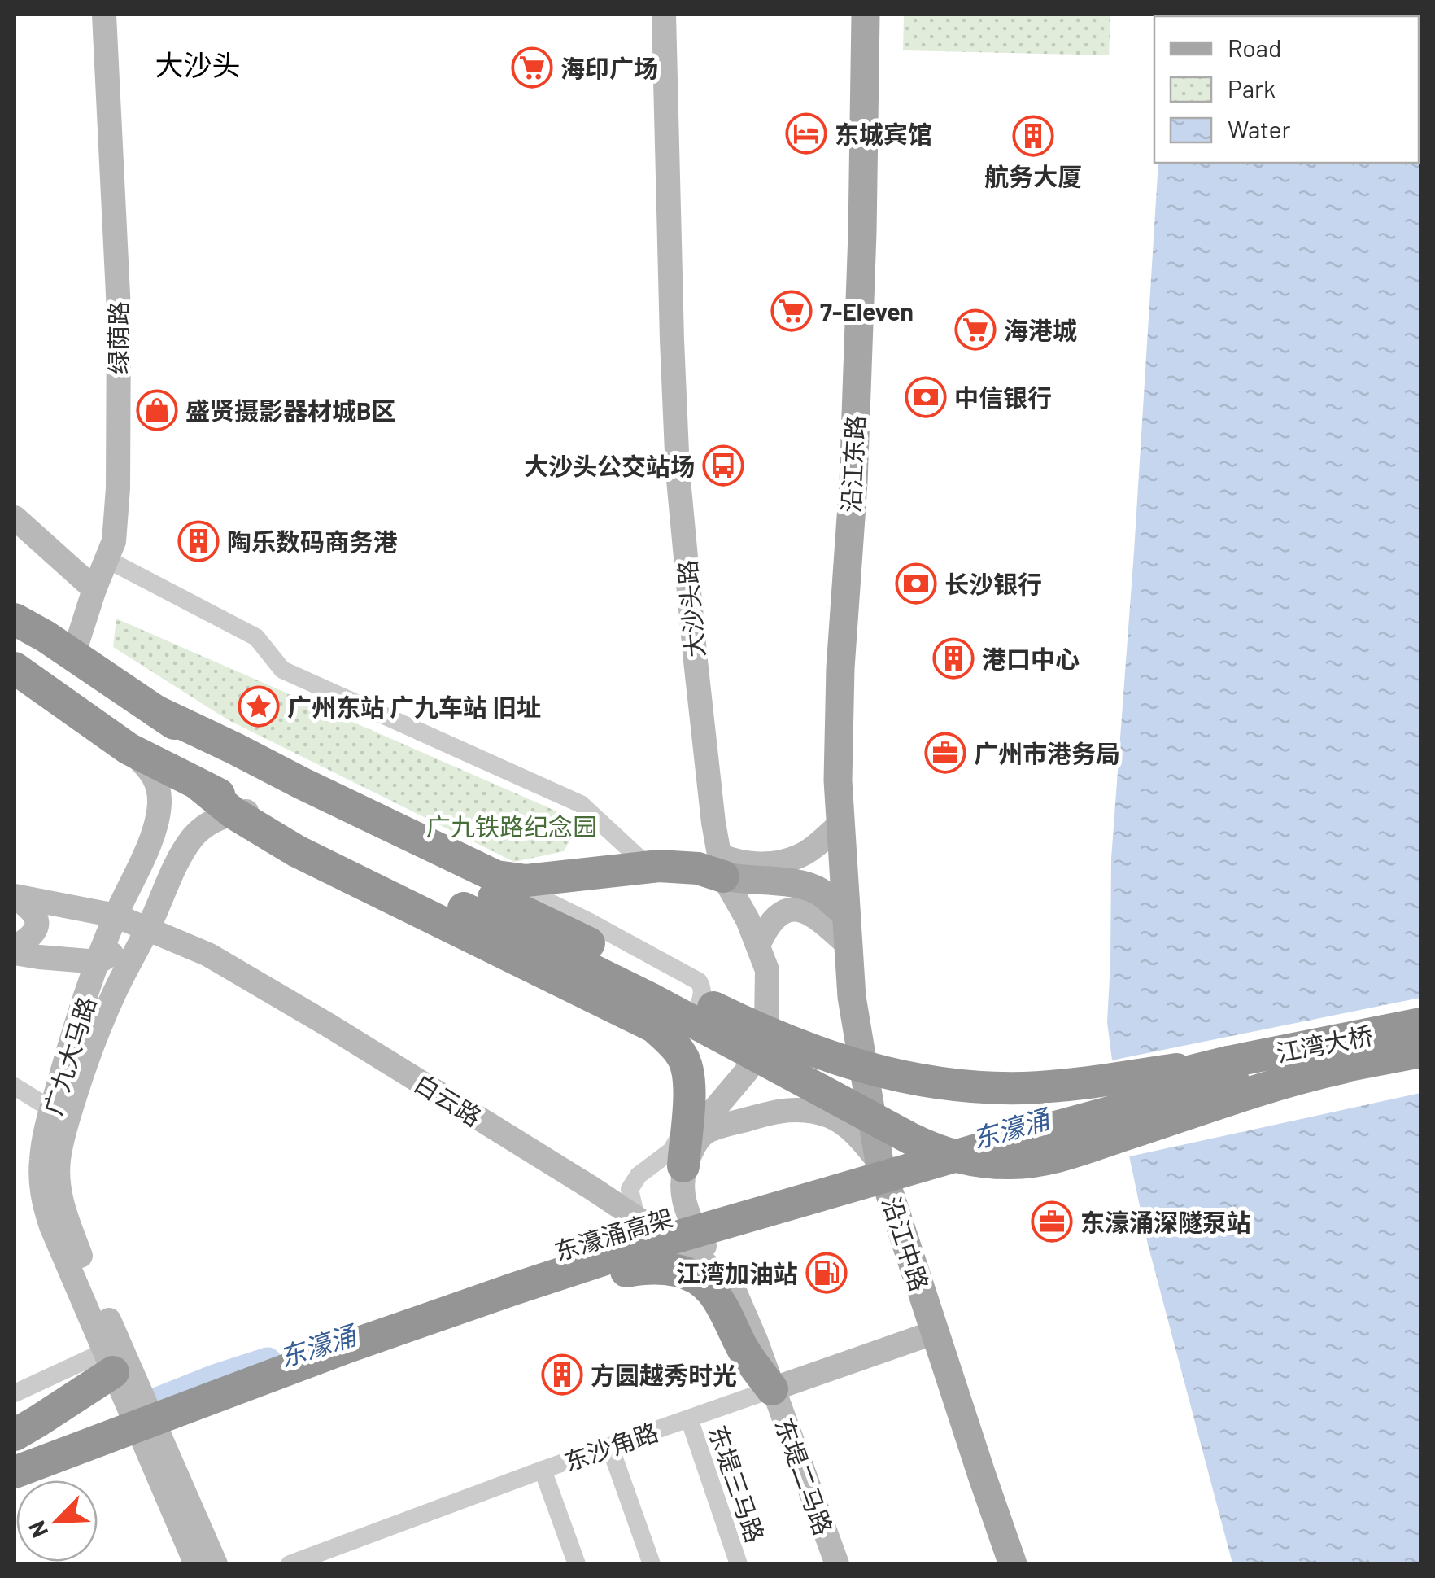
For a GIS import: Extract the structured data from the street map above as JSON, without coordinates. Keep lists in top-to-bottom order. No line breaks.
{"streets":{"highway":["江湾大桥","东濠涌高架"],"main road":["绿荫路","沿江东路","大沙头路","广九大马路","白云路","沿江中路","东沙角路","东堤二马路"],"street":["东堤三马路"]},"crossings":[["沿江东路","沿江中路"],["江湾大桥","东濠涌高架"],["广九大马路","白云路"],["白云路","东堤二马路"],["沿江中路","东沙角路"],["东沙角路","东堤二马路"],["东沙角路","东堤三马路"]],"districts":["大沙头"],"water":["东濠涌"],"parks":["广九铁路纪念园"],"places":{"supermarket":["海印广场","7-Eleven","海港城"],"hotel":["东城宾馆"],"building":["航务大厦","陶乐数码商务港","港口中心","方圆越秀时光"],"bank":["中信银行","长沙银行"],"shop":["盛贤摄影器材城B区"],"bus stop":["大沙头公交站场"],"place":["广州东站 广九车站 旧址"],"office":["广州市港务局","东濠涌深隧泵站"],"fuel station":["江湾加油站"]},"legend":["Road","Park","Water"],"north":"bottom left"}
